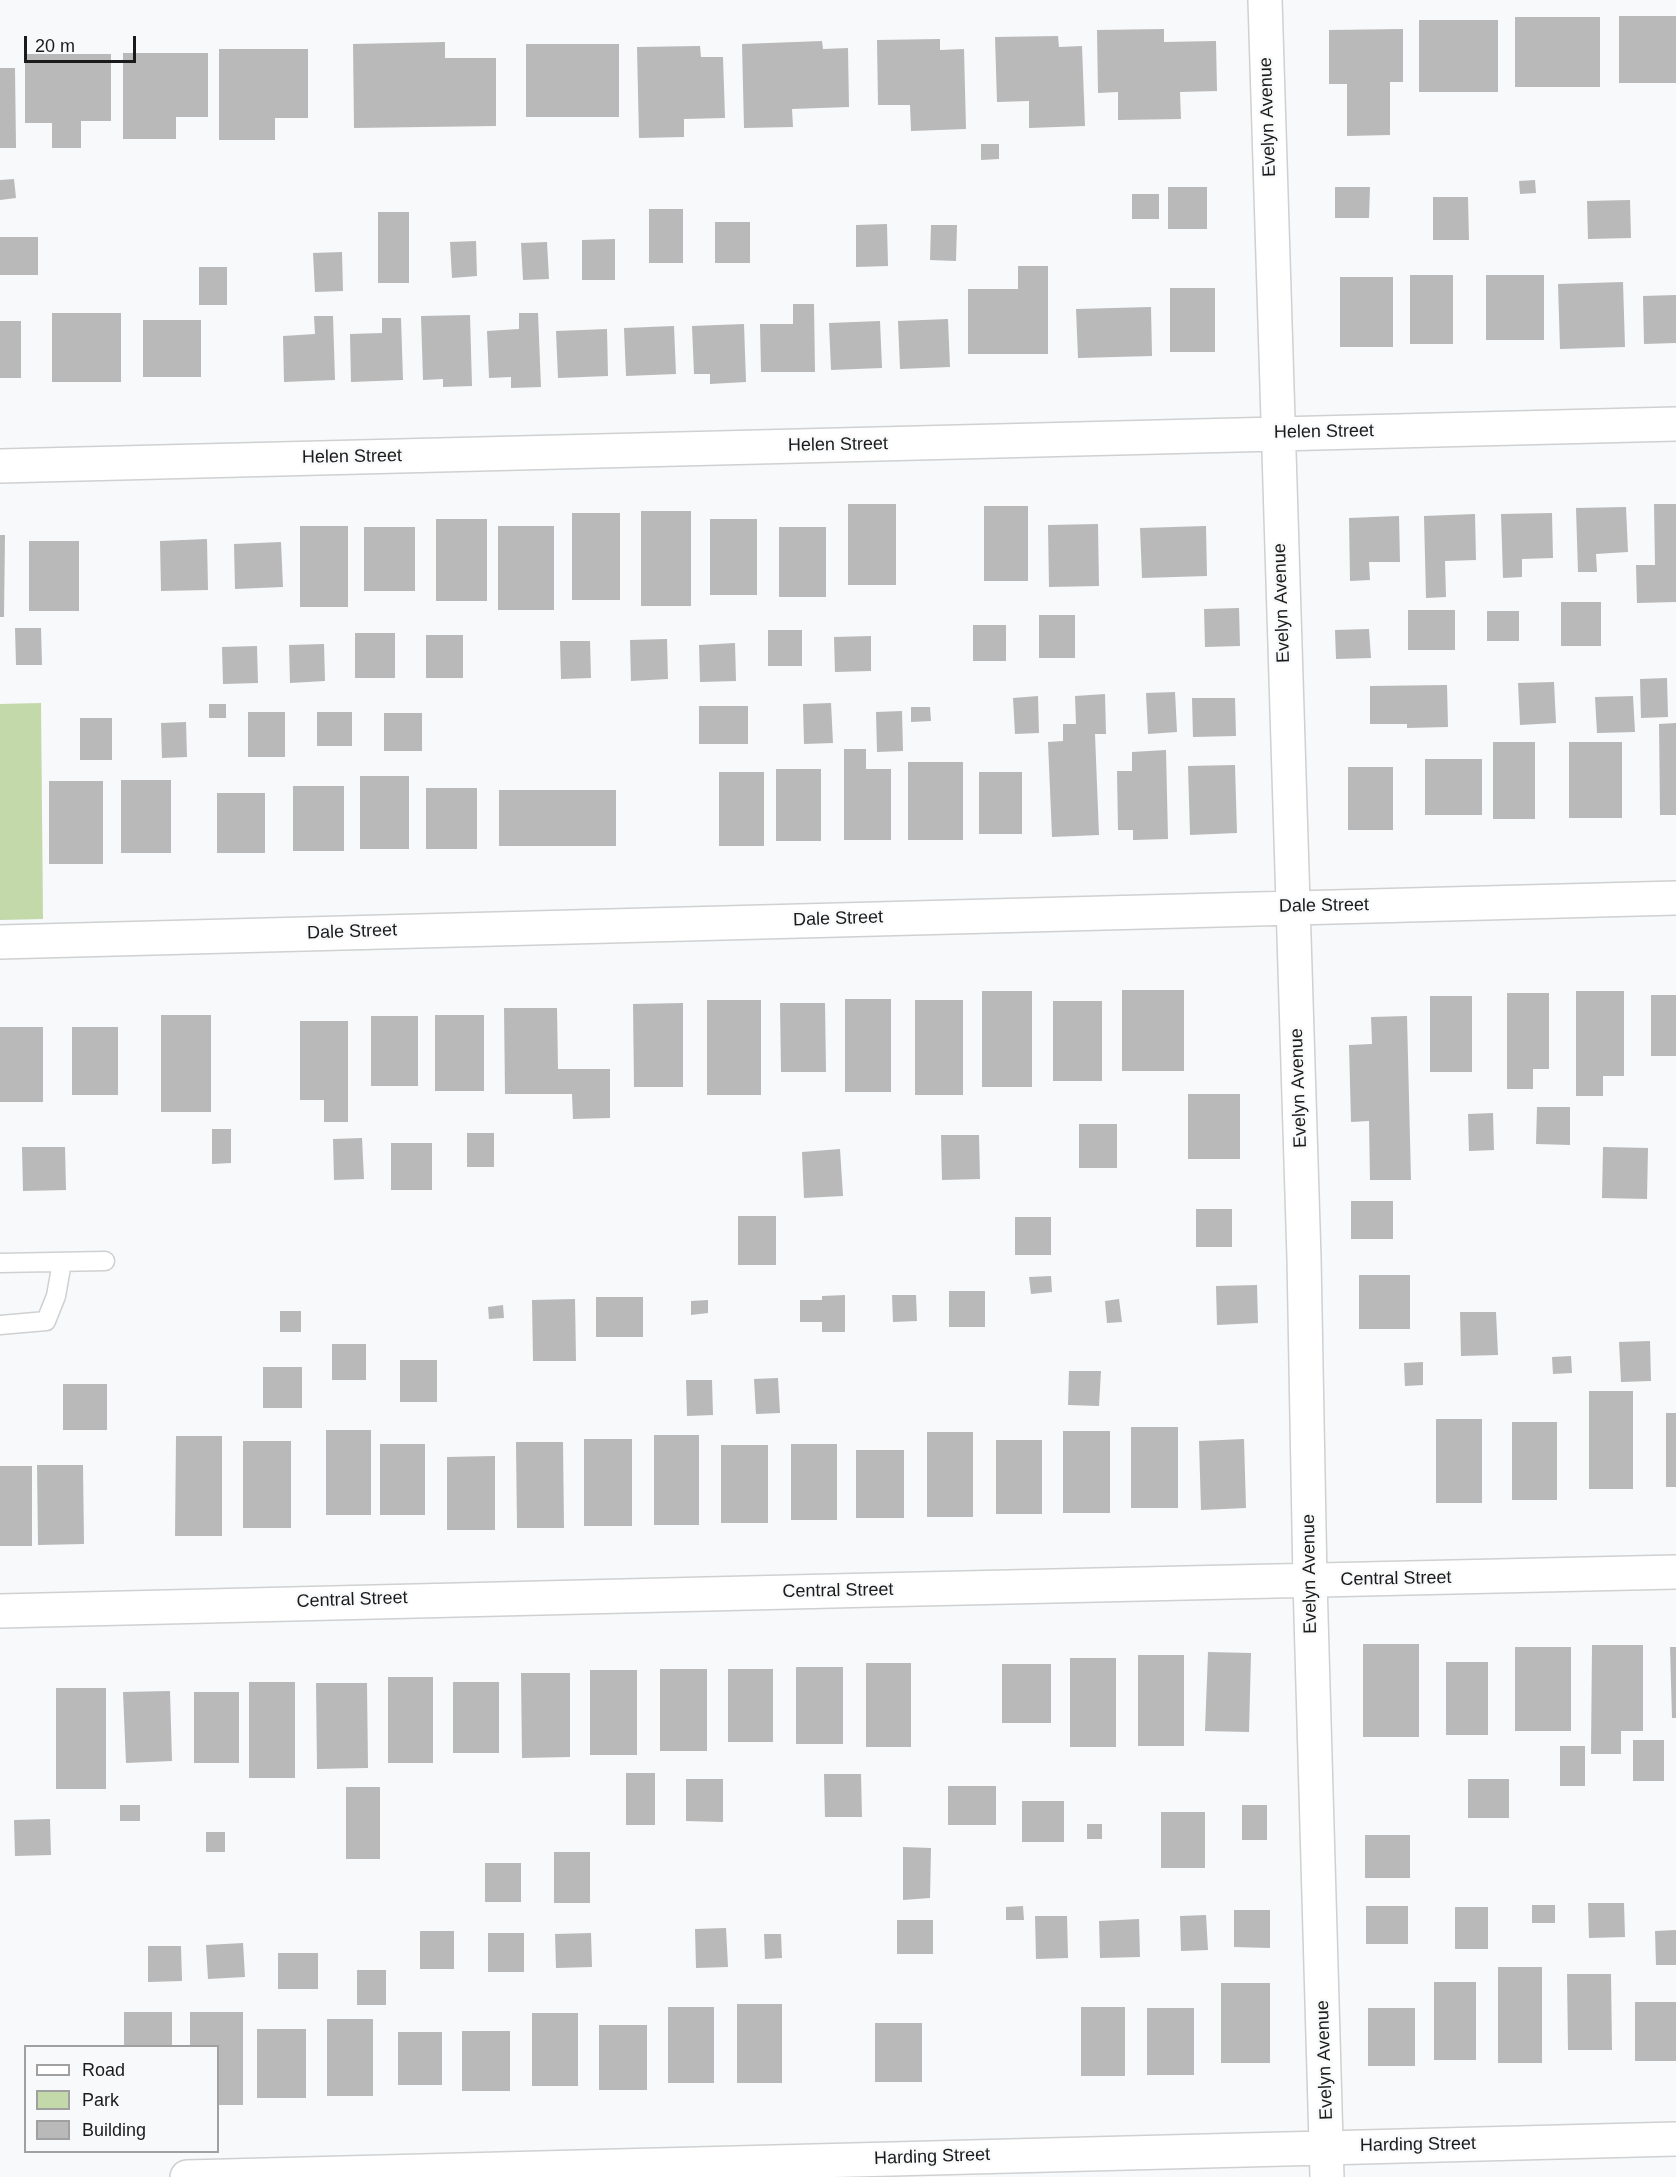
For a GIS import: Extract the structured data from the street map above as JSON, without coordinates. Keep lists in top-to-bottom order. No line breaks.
{"streets":{"street":["Evelyn Avenue","Helen Street","Dale Street","Central Street","Harding Street"]},"crossings":[["Evelyn Avenue","Helen Street"],["Evelyn Avenue","Dale Street"],["Evelyn Avenue","Central Street"],["Evelyn Avenue","Harding Street"]],"legend":["Road","Park","Building"],"scale_bar":"20 m"}
